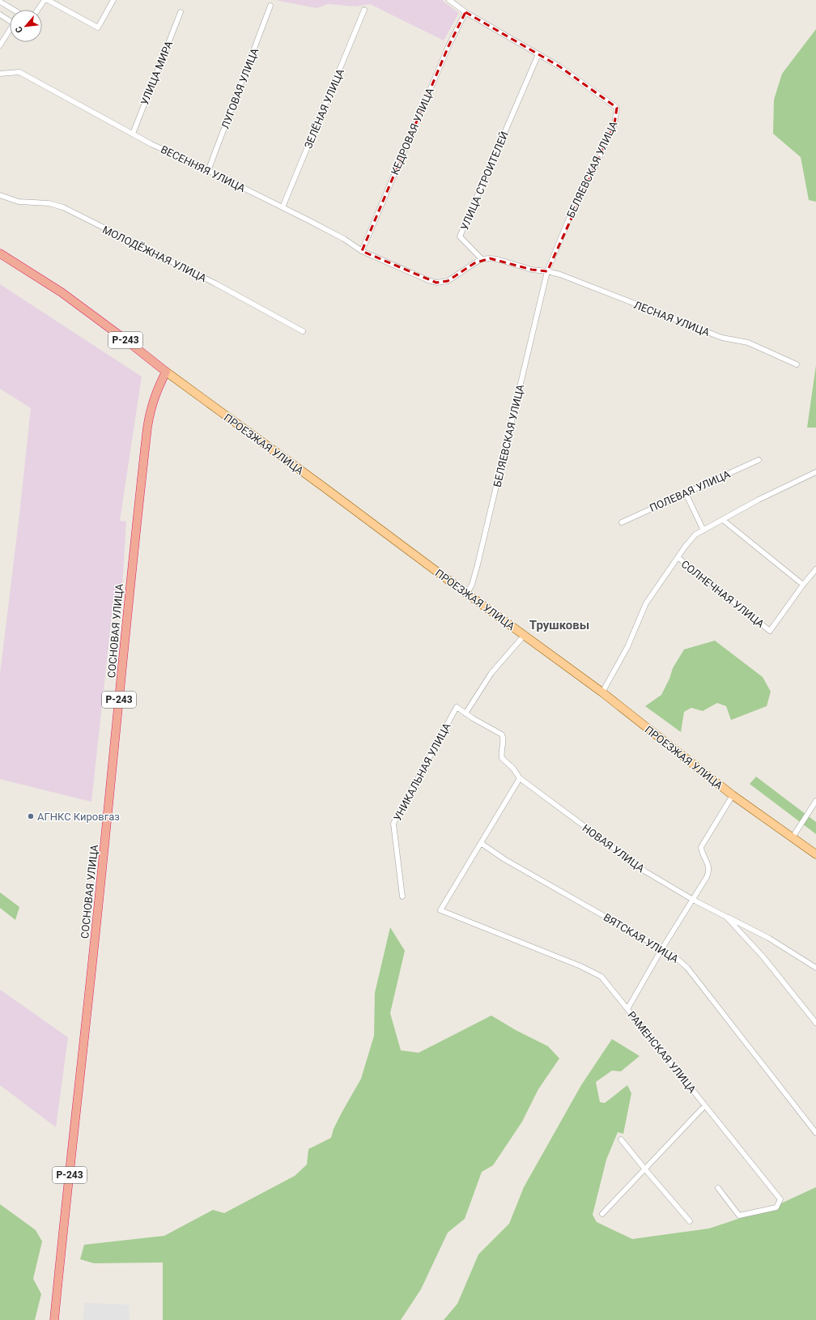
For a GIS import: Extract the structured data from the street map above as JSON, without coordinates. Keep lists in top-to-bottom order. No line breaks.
{"streets":{"highway":["Р-243","СОСНОВАЯ УЛИЦА"],"main road":["ПРОЕЗЖАЯ УЛИЦА"],"street":["УЛИЦА МИРА","ЛУГОВАЯ УЛИЦА","ЗЕЛЁНАЯ УЛИЦА","КЕДРОВАЯ УЛИЦА","ВЕСЕННЯЯ УЛИЦА","БЕЛЯЕВСКАЯ УЛИЦА","УЛИЦА СТРОИТЕЛЕЙ","МОЛОДЁЖНАЯ УЛИЦА","ЛЕСНАЯ УЛИЦА","ПОЛЕВАЯ УЛИЦА","СОЛНЕЧНАЯ УЛИЦА","УНИКАЛЬНАЯ УЛИЦА","НОВАЯ УЛИЦА","ВЯТСКАЯ УЛИЦА","РАМЕНСКАЯ УЛИЦА"]},"crossings":[["УЛИЦА МИРА","ВЕСЕННЯЯ УЛИЦА"],["ЛУГОВАЯ УЛИЦА","ВЕСЕННЯЯ УЛИЦА"],["ЗЕЛЁНАЯ УЛИЦА","ВЕСЕННЯЯ УЛИЦА"],["КЕДРОВАЯ УЛИЦА","ВЕСЕННЯЯ УЛИЦА"],["КЕДРОВАЯ УЛИЦА","БЕЛЯЕВСКАЯ УЛИЦА"],["ВЕСЕННЯЯ УЛИЦА","УЛИЦА СТРОИТЕЛЕЙ"],["ВЕСЕННЯЯ УЛИЦА","ЛЕСНАЯ УЛИЦА"],["БЕЛЯЕВСКАЯ УЛИЦА","УЛИЦА СТРОИТЕЛЕЙ"],["БЕЛЯЕВСКАЯ УЛИЦА","ЛЕСНАЯ УЛИЦА"],["БЕЛЯЕВСКАЯ УЛИЦА","ПРОЕЗЖАЯ УЛИЦА"],["УЛИЦА СТРОИТЕЛЕЙ","ЛЕСНАЯ УЛИЦА"],["Р-243","ПРОЕЗЖАЯ УЛИЦА"],["Р-243","СОСНОВАЯ УЛИЦА"],["ПРОЕЗЖАЯ УЛИЦА","СОЛНЕЧНАЯ УЛИЦА"],["ПРОЕЗЖАЯ УЛИЦА","СОСНОВАЯ УЛИЦА"],["УНИКАЛЬНАЯ УЛИЦА","НОВАЯ УЛИЦА"],["ВЯТСКАЯ УЛИЦА","РАМЕНСКАЯ УЛИЦА"]],"districts":["Трушковы"],"places":["АГНКС Кировгаз"],"north":"bottom left"}
